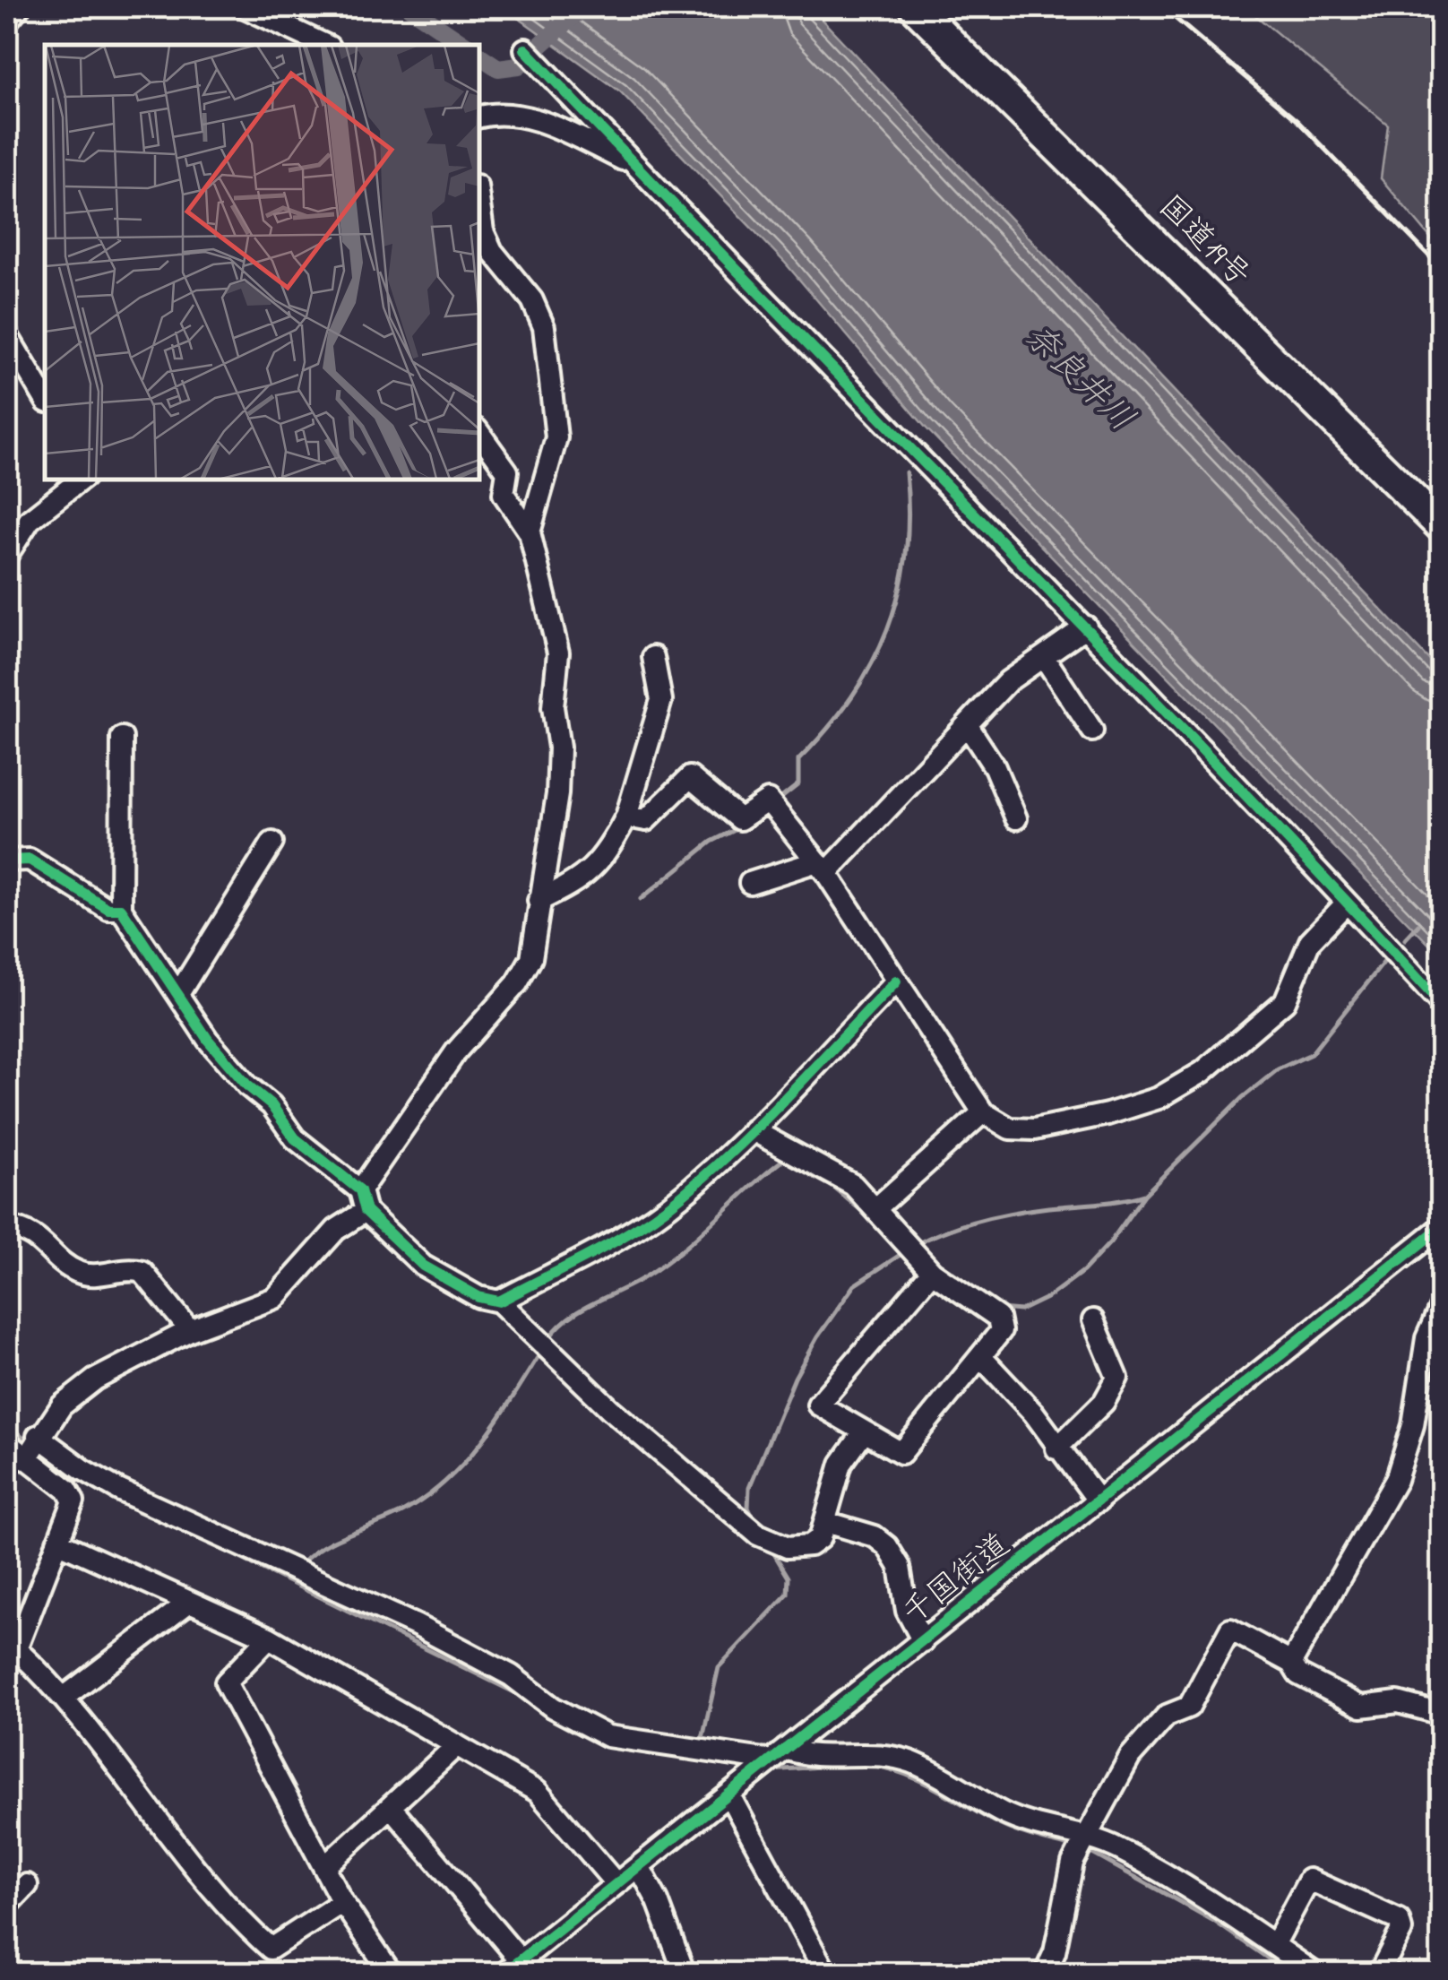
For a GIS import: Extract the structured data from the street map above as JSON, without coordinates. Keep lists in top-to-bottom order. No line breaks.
{"streets":{"highway":["国道19号"],"street":["千国街道"]},"water":["奈良井川"]}
